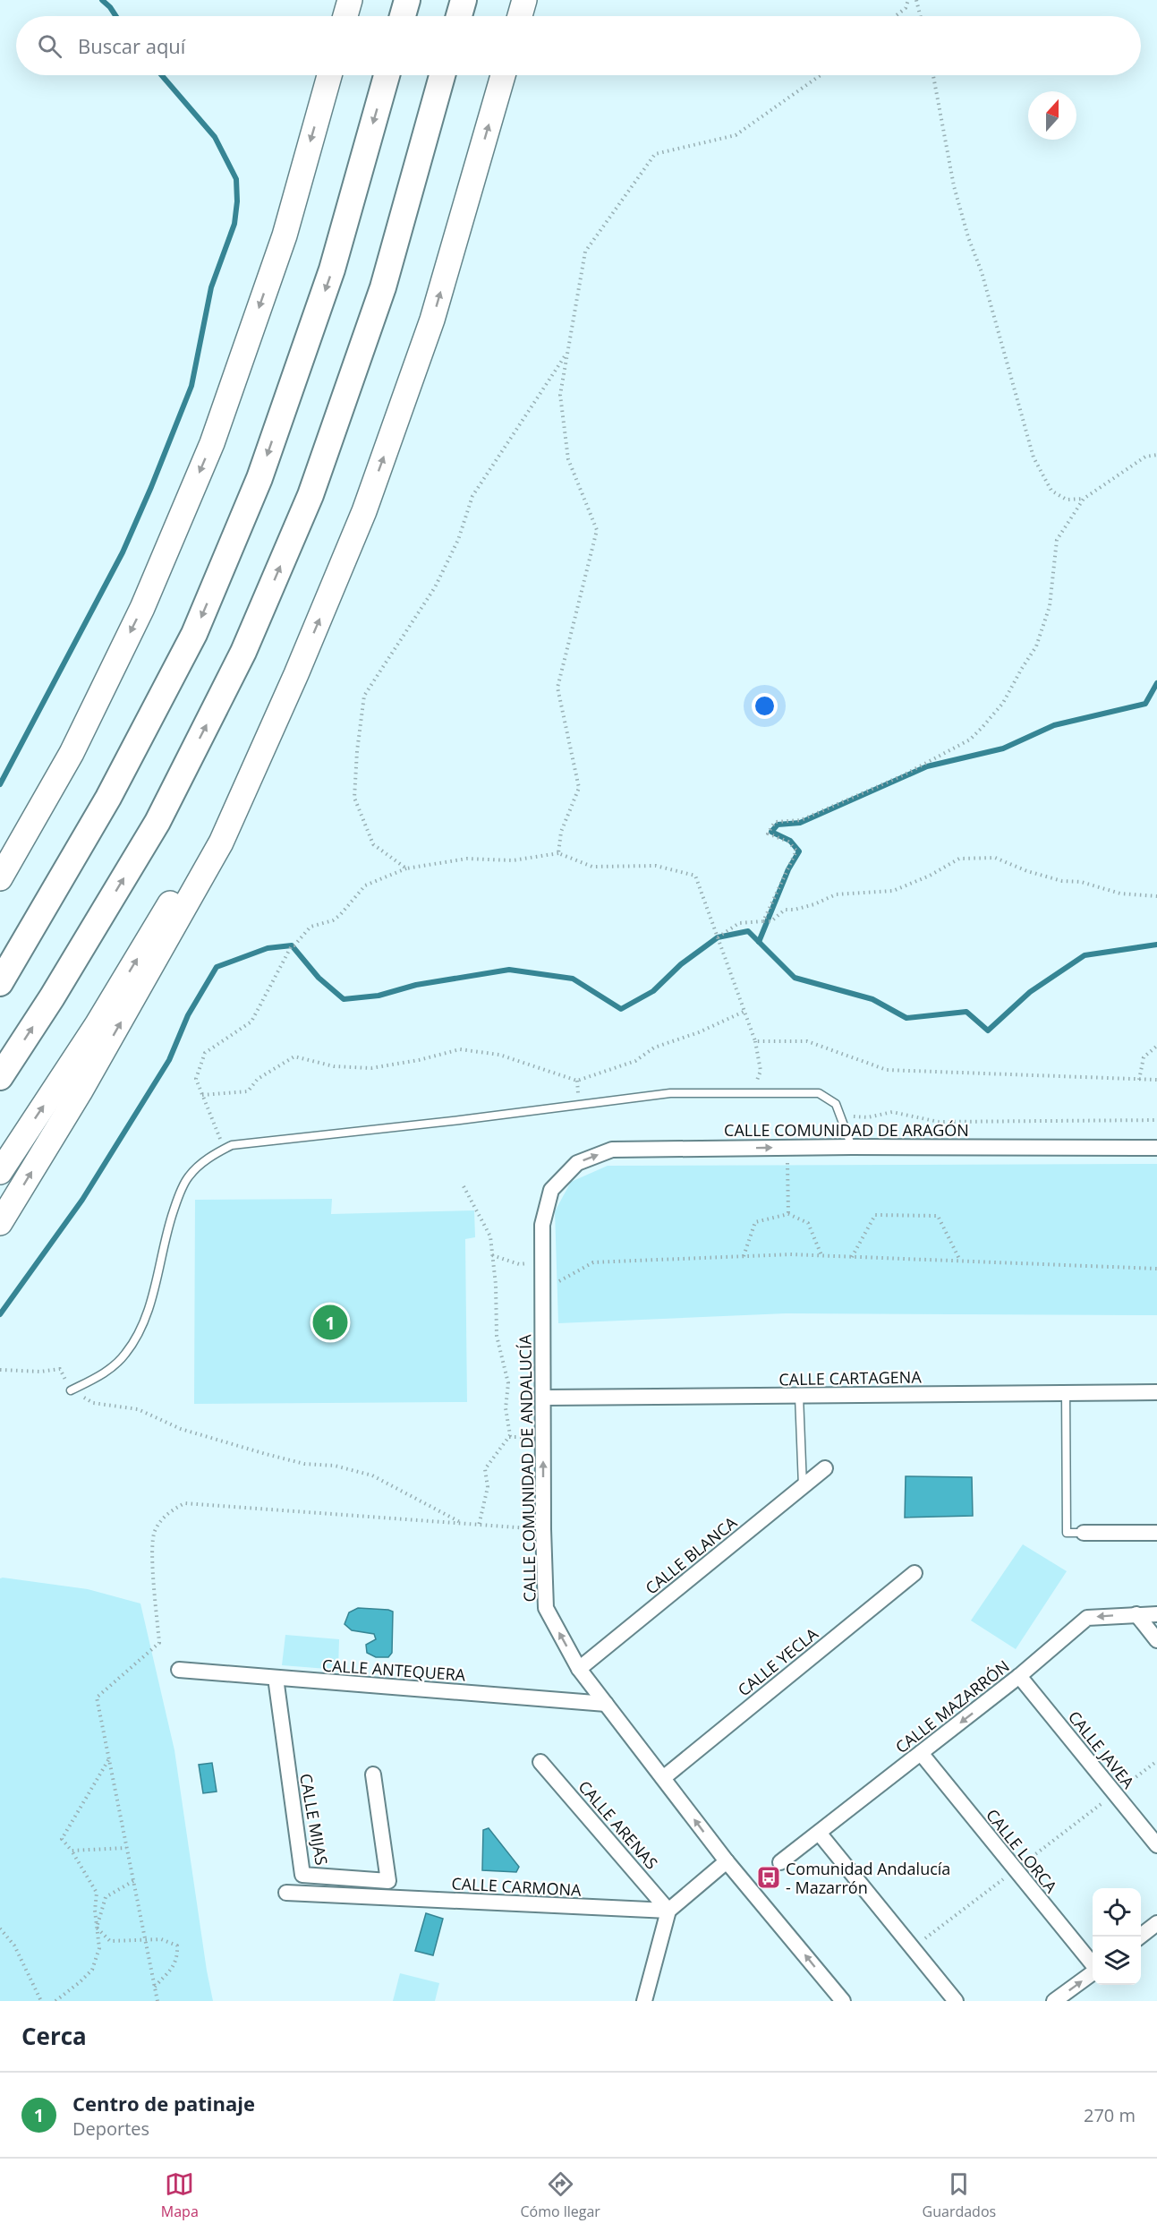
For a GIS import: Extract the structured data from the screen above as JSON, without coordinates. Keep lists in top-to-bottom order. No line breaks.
{"streets":{"street":["CALLE COMUNIDAD DE ARAGÓN","CALLE CARTAGENA","CALLE COMUNIDAD DE ANDALUCÍA","CALLE BLANCA","CALLE YECLA","CALLE ANTEQUERA","CALLE MAZARRÓN","CALLE JAVEA","CALLE MIJAS","CALLE ARENAS","CALLE LORCA","CALLE CARMONA"]},"crossings":[["CALLE COMUNIDAD DE ARAGÓN","CALLE COMUNIDAD DE ANDALUCÍA"],["CALLE CARTAGENA","CALLE COMUNIDAD DE ANDALUCÍA"],["CALLE COMUNIDAD DE ANDALUCÍA","CALLE BLANCA"],["CALLE COMUNIDAD DE ANDALUCÍA","CALLE YECLA"],["CALLE COMUNIDAD DE ANDALUCÍA","CALLE ANTEQUERA"],["CALLE ANTEQUERA","CALLE MIJAS"],["CALLE MAZARRÓN","CALLE JAVEA"],["CALLE MAZARRÓN","CALLE LORCA"],["CALLE ARENAS","CALLE CARMONA"]],"one_way":["CALLE COMUNIDAD DE ARAGÓN","CALLE COMUNIDAD DE ANDALUCÍA","CALLE MAZARRÓN"],"places":{"bus stop":["Comunidad Andalucía - Mazarrón"]},"north":"top","page":{"search":"Buscar aquí","pins":"1","heading":"Cerca","list":[{"mark":"1","name":"Centro de patinaje","note":"Deportes","value":"270 m"}],"nav":["Mapa","Cómo llegar","Guardados"]}}
